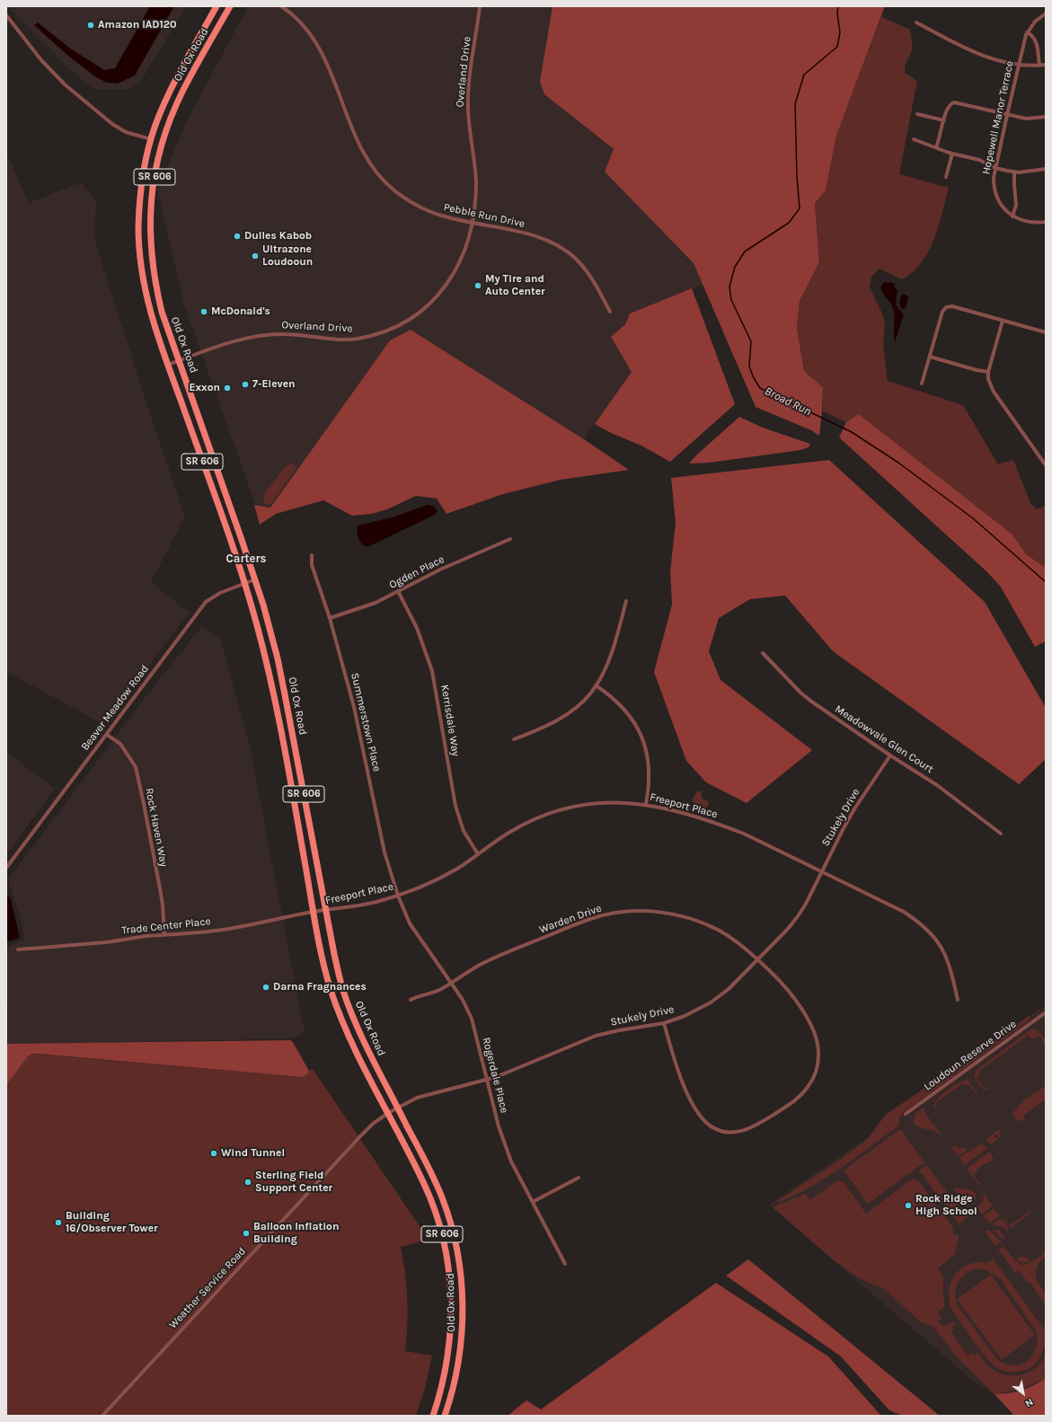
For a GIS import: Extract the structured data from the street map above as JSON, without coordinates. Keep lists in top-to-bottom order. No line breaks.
{"streets":{"main road":["Old Ox Road","SR 606"],"street":["Overland Drive","Hopewell Manor Terrace","Pebble Run Drive","Ogden Place","Beaver Meadow Road","Kerrisdale Way","Summerstown Place","Meadowvale Glen Court","Freeport Place","Stukely Drive","Rock Haven Way","Warden Drive","Trade Center Place","Loudoun Reserve Drive","Rogerdale Place","Weather Service Road"]},"crossings":[["Old Ox Road","Overland Drive"],["Old Ox Road","Beaver Meadow Road"],["Old Ox Road","Freeport Place"],["Old Ox Road","Stukely Drive"],["Old Ox Road","Trade Center Place"],["Old Ox Road","Weather Service Road"],["Overland Drive","Pebble Run Drive"],["Ogden Place","Kerrisdale Way"],["Ogden Place","Summerstown Place"],["Beaver Meadow Road","Rock Haven Way"],["Kerrisdale Way","Freeport Place"],["Summerstown Place","Freeport Place"],["Summerstown Place","Rogerdale Place"],["Meadowvale Glen Court","Stukely Drive"],["Freeport Place","Stukely Drive"],["Freeport Place","Trade Center Place"],["Freeport Place","Rogerdale Place"],["Stukely Drive","Warden Drive"],["Stukely Drive","Rogerdale Place"],["Stukely Drive","Weather Service Road"],["Rock Haven Way","Trade Center Place"],["Warden Drive","Rogerdale Place"]],"districts":["Carters"],"water":["Broad Run"],"places":["Amazon IAD120","Dulles Kabob","Ultrazone Loudooun","My Tire and Auto Center","McDonald's","7-Eleven","Exxon","Darna Fragnances","Wind Tunnel","Sterling Field Support Center","Rock Ridge High School","Building 16/Observer Tower","Balloon Inflation Building"],"north":"bottom right"}
